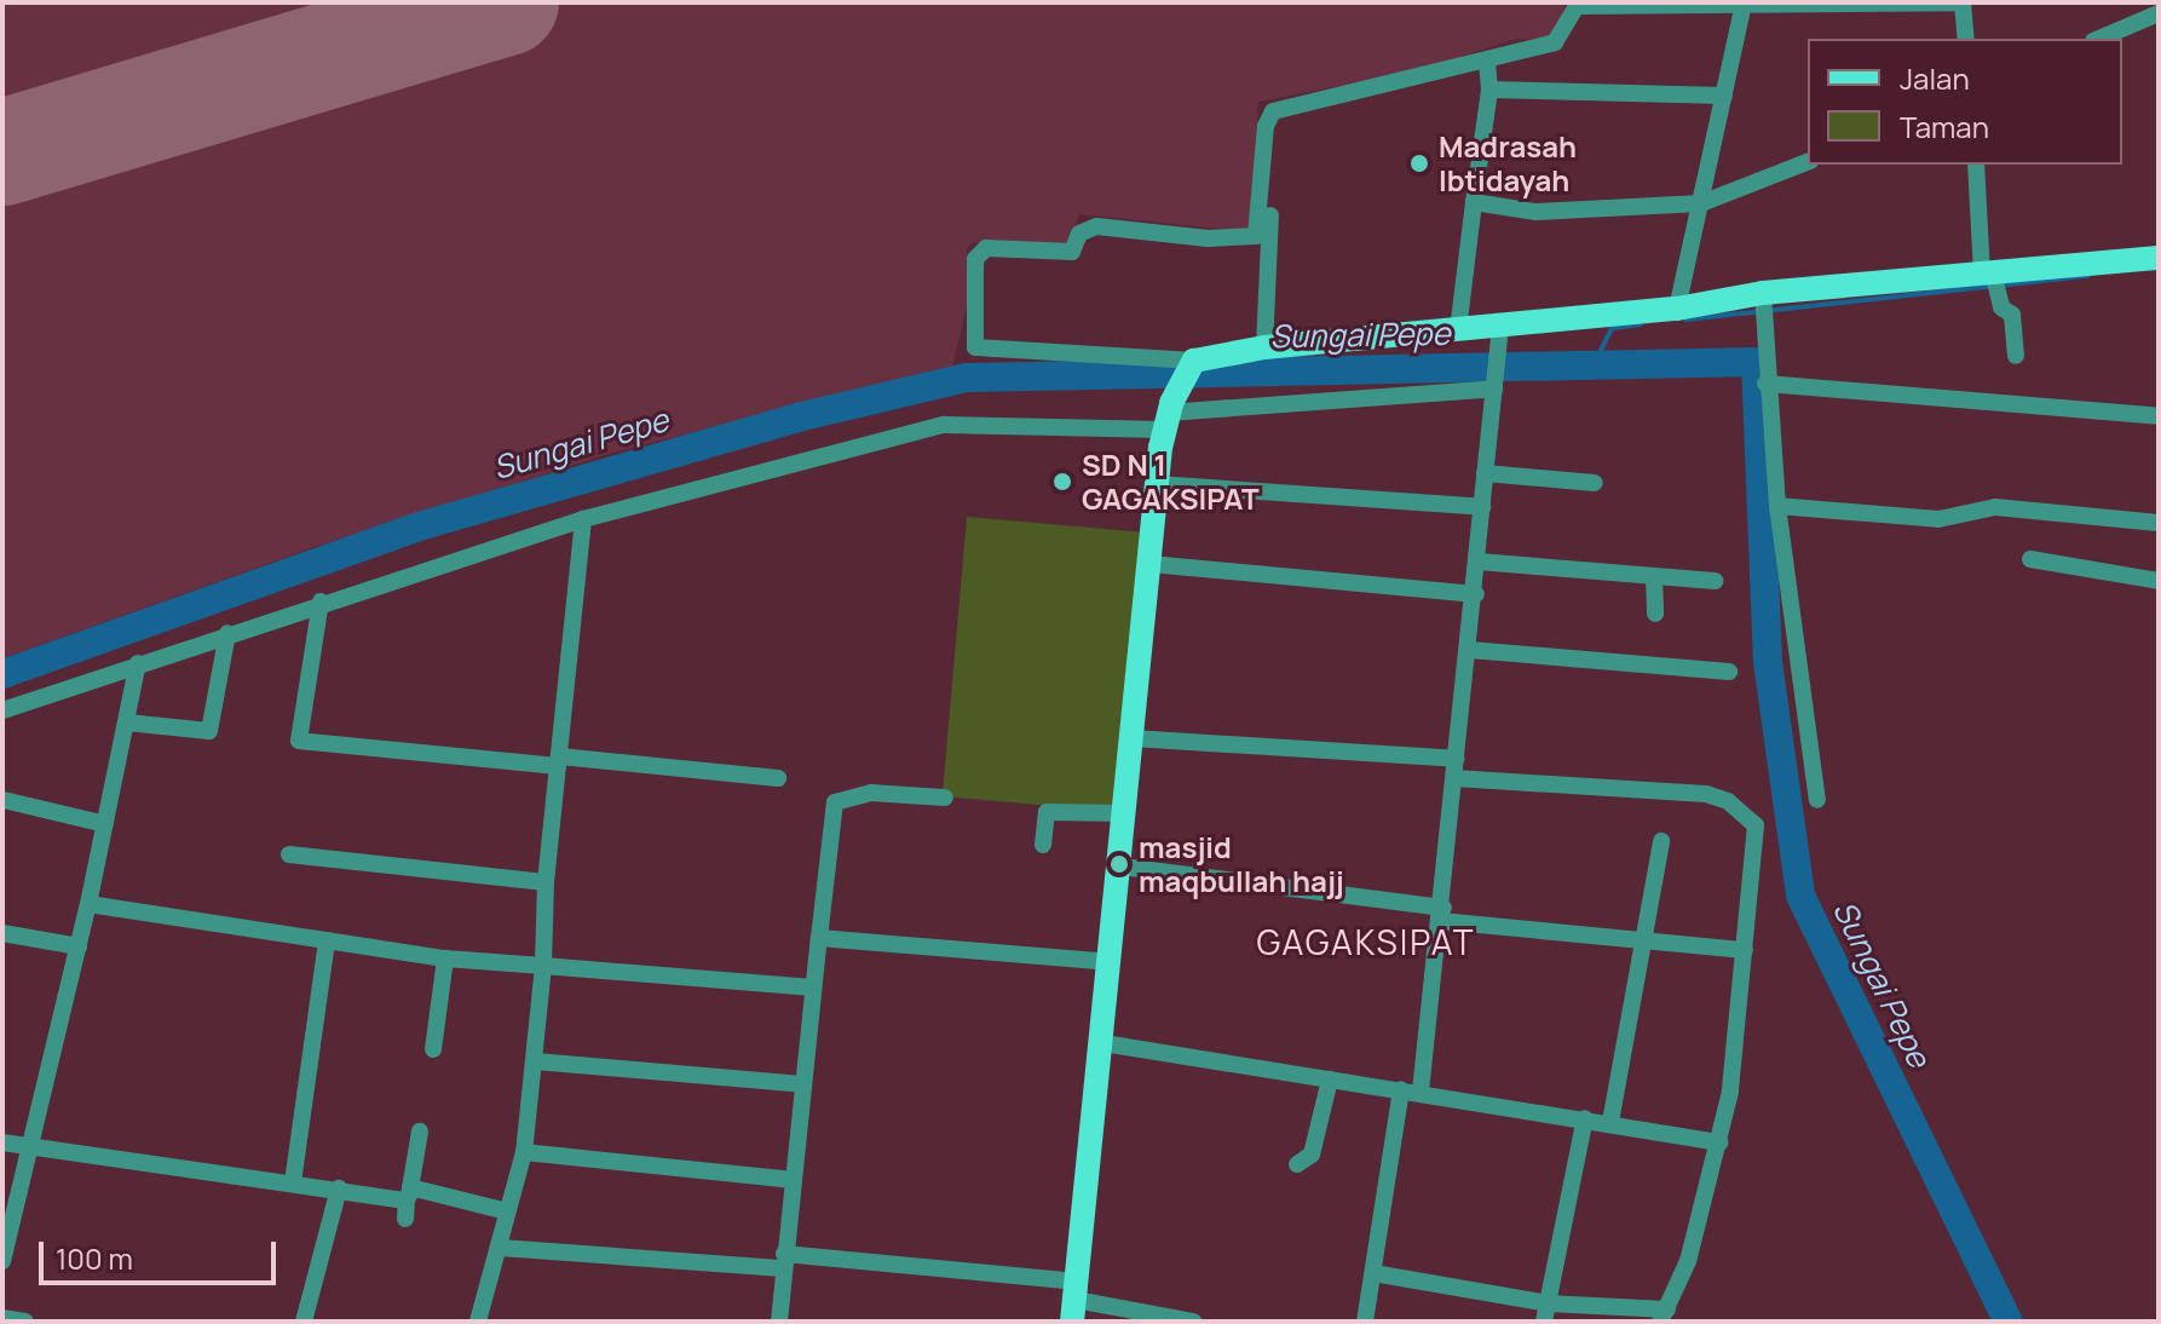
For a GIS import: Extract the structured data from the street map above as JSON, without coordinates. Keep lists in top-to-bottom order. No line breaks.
{"districts":["GAGAKSIPAT"],"water":["Sungai Pepe"],"places":["Madrasah Ibtidayah","SD N 1 GAGAKSIPAT","masjid maqbullah hajj"],"legend":["Jalan","Taman"],"scale_bar":"100 m"}
